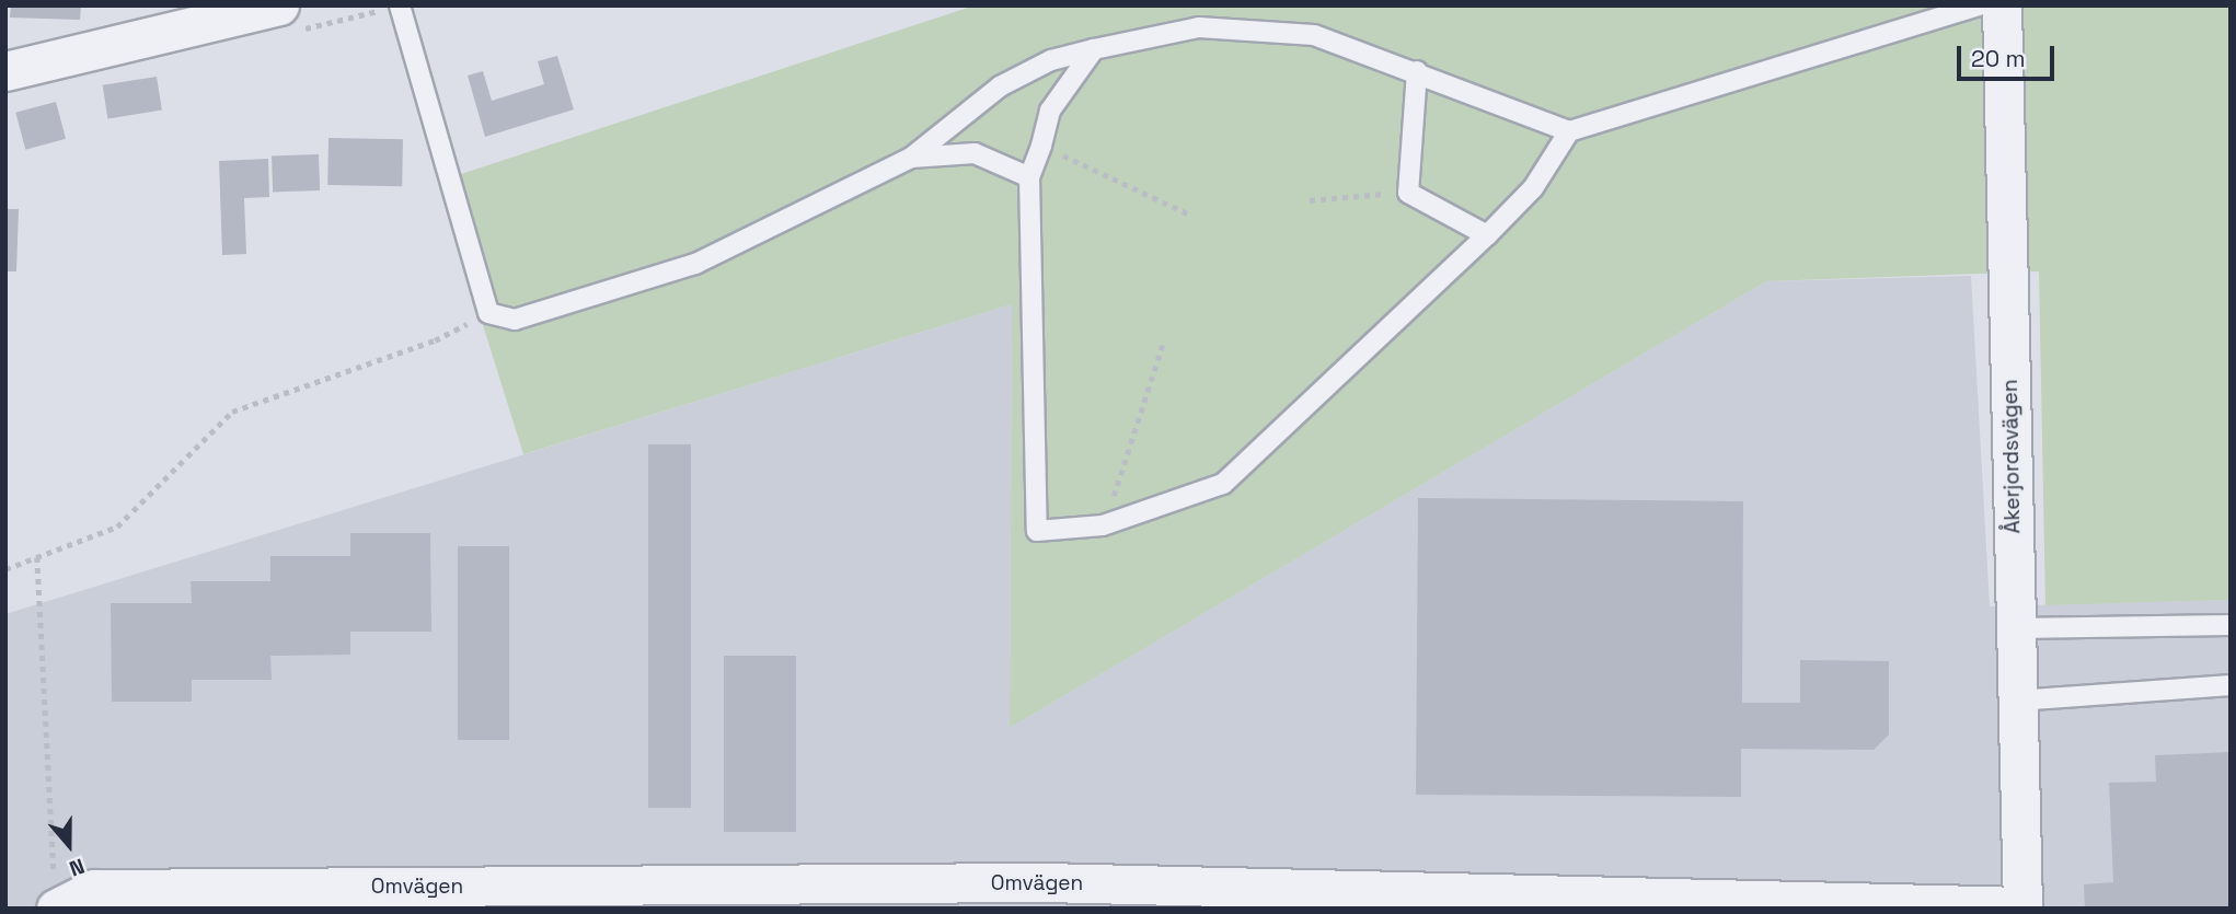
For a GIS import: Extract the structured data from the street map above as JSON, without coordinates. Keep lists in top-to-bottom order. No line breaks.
{"streets":{"street":["Åkerjordsvägen","Omvägen"]},"crossings":[["Åkerjordsvägen","Omvägen"]],"scale_bar":"20 m","north":"bottom"}
